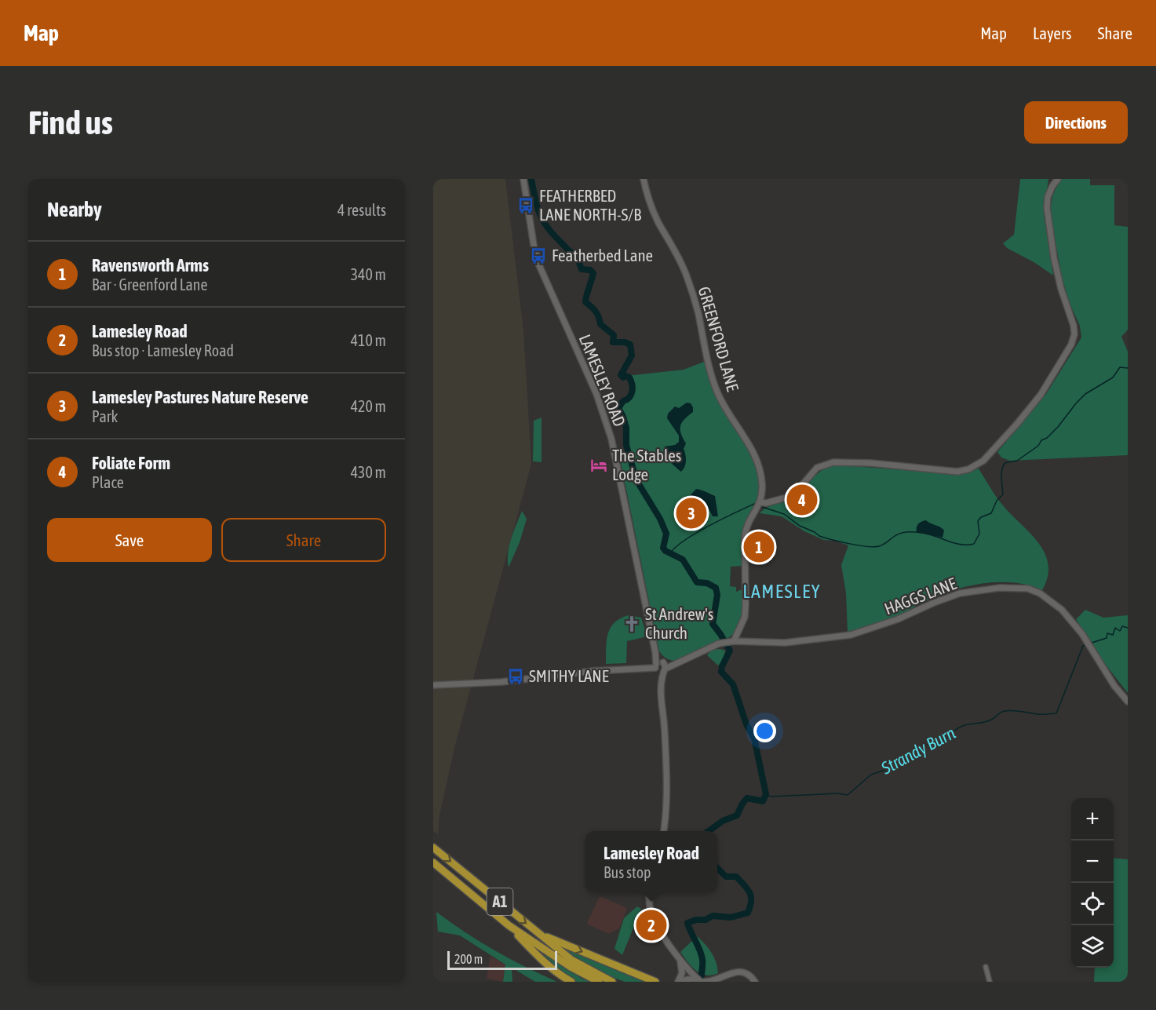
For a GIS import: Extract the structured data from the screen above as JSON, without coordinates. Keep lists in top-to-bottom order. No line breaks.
{"streets":{"highway":["A1"],"street":["GREENFORD LANE","LAMESLEY ROAD","HAGGS LANE"]},"crossings":[["GREENFORD LANE","HAGGS LANE"],["LAMESLEY ROAD","HAGGS LANE"]],"districts":["LAMESLEY"],"water":["Strandy Burn"],"places":{"bus stop":["FEATHERBED LANE NORTH-S/B","Featherbed Lane","SMITHY LANE"],"hotel":["The Stables Lodge"],"church":["St Andrew's Church"]},"scale_bar":"200 m","page":{"header":"Map","nav":["Map","Layers","Share"],"buttons":["Directions",["Save","Share"]],"title":"Find us","heading":["Nearby","4 results"],"list":[{"mark":"1","name":"Ravensworth Arms","note":"Bar · Greenford Lane","value":"340 m"},{"mark":"2","name":"Lamesley Road","note":"Bus stop · Lamesley Road","value":"410 m"},{"mark":"3","name":"Lamesley Pastures Nature Reserve","note":"Park","value":"420 m"},{"mark":"4","name":"Foliate Form","note":"Place","value":"430 m"}],"pins":["4","3","1","2"],"map_buttons":["+","−"],"popup":["Lamesley Road","Bus stop"],"scale":"200 m"}}
